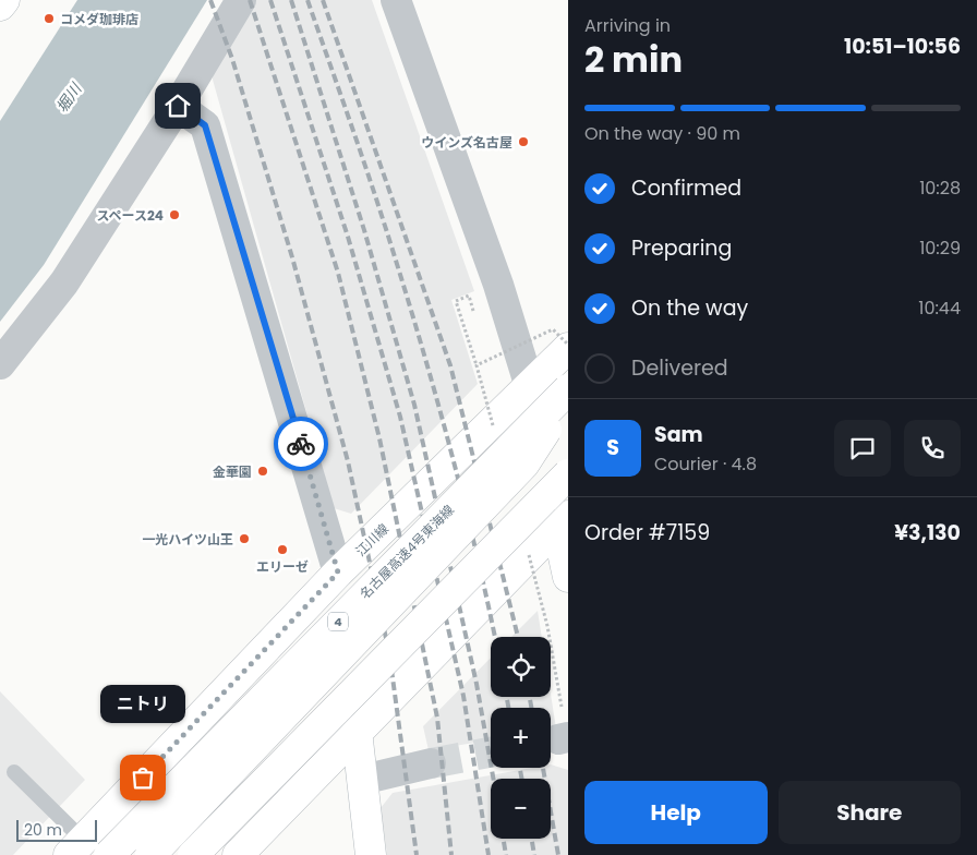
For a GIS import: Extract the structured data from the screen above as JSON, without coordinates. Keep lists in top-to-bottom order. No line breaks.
{"streets":{"main road":["江川線","名古屋高速4号東海線","4"]},"water":["堀川"],"places":["コメダ珈琲店","ウインズ名古屋","スペース24","金華園","一光ハイツ山王","エリーゼ","ニトリ"],"scale_bar":"20 m","page":{"heading":["2 min","Arriving in","10:51–10:56"],"panel":["Sam","Courier · 4.8","Order #7159","¥3,130"],"bar":"On the way · 90 m","list":[["Confirmed","10:28"],["Preparing","10:29"],["On the way","10:44"],"Delivered"],"round":"S","map_buttons":["+","−"],"bubble":"ニトリ","buttons":["Help","Share"],"scale":"20 m"}}
